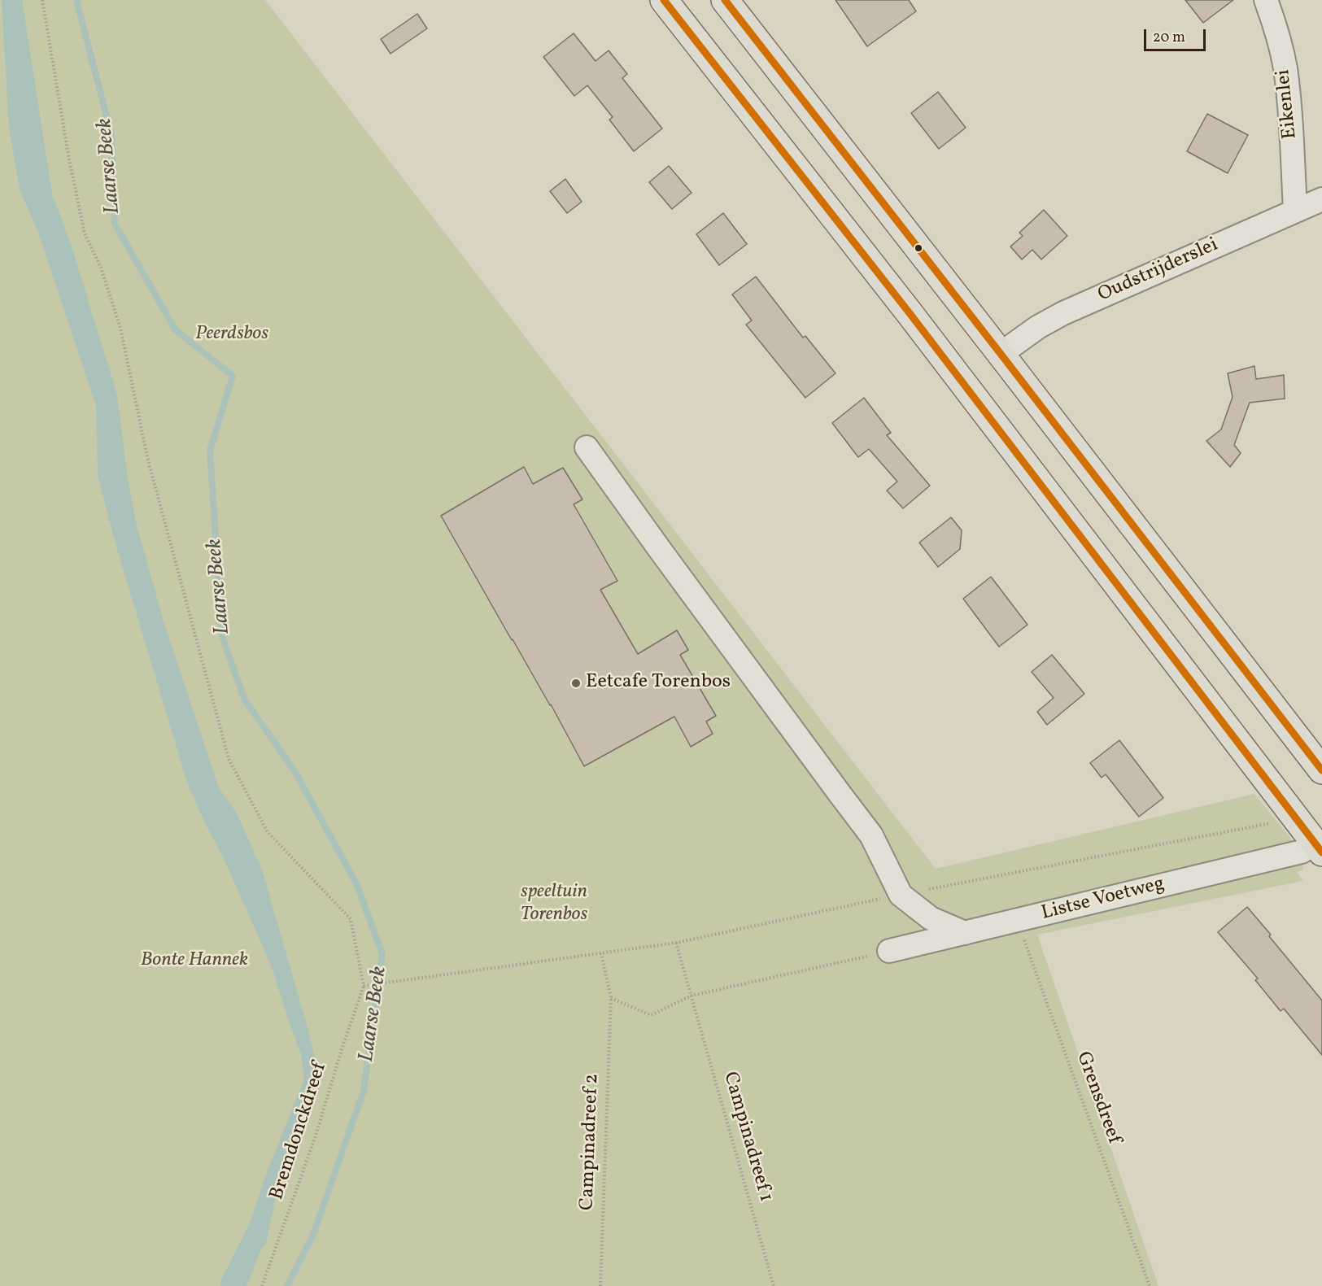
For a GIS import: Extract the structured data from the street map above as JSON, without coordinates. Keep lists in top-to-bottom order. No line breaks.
{"streets":{"street":["Eikenlei","Oudstrijderslei","Listse Voetweg"],"path":["Grensdreef","Bremdonckdreef","Campinadreef 1","Campinadreef 2"]},"crossings":[["Eikenlei","Oudstrijderslei"],["Listse Voetweg","Grensdreef"]],"water":["Laarse Beek"],"parks":["Peerdsbos","speeltuin Torenbos","Bonte Hannek"],"places":["Eetcafe Torenbos"],"scale_bar":"20 m"}
